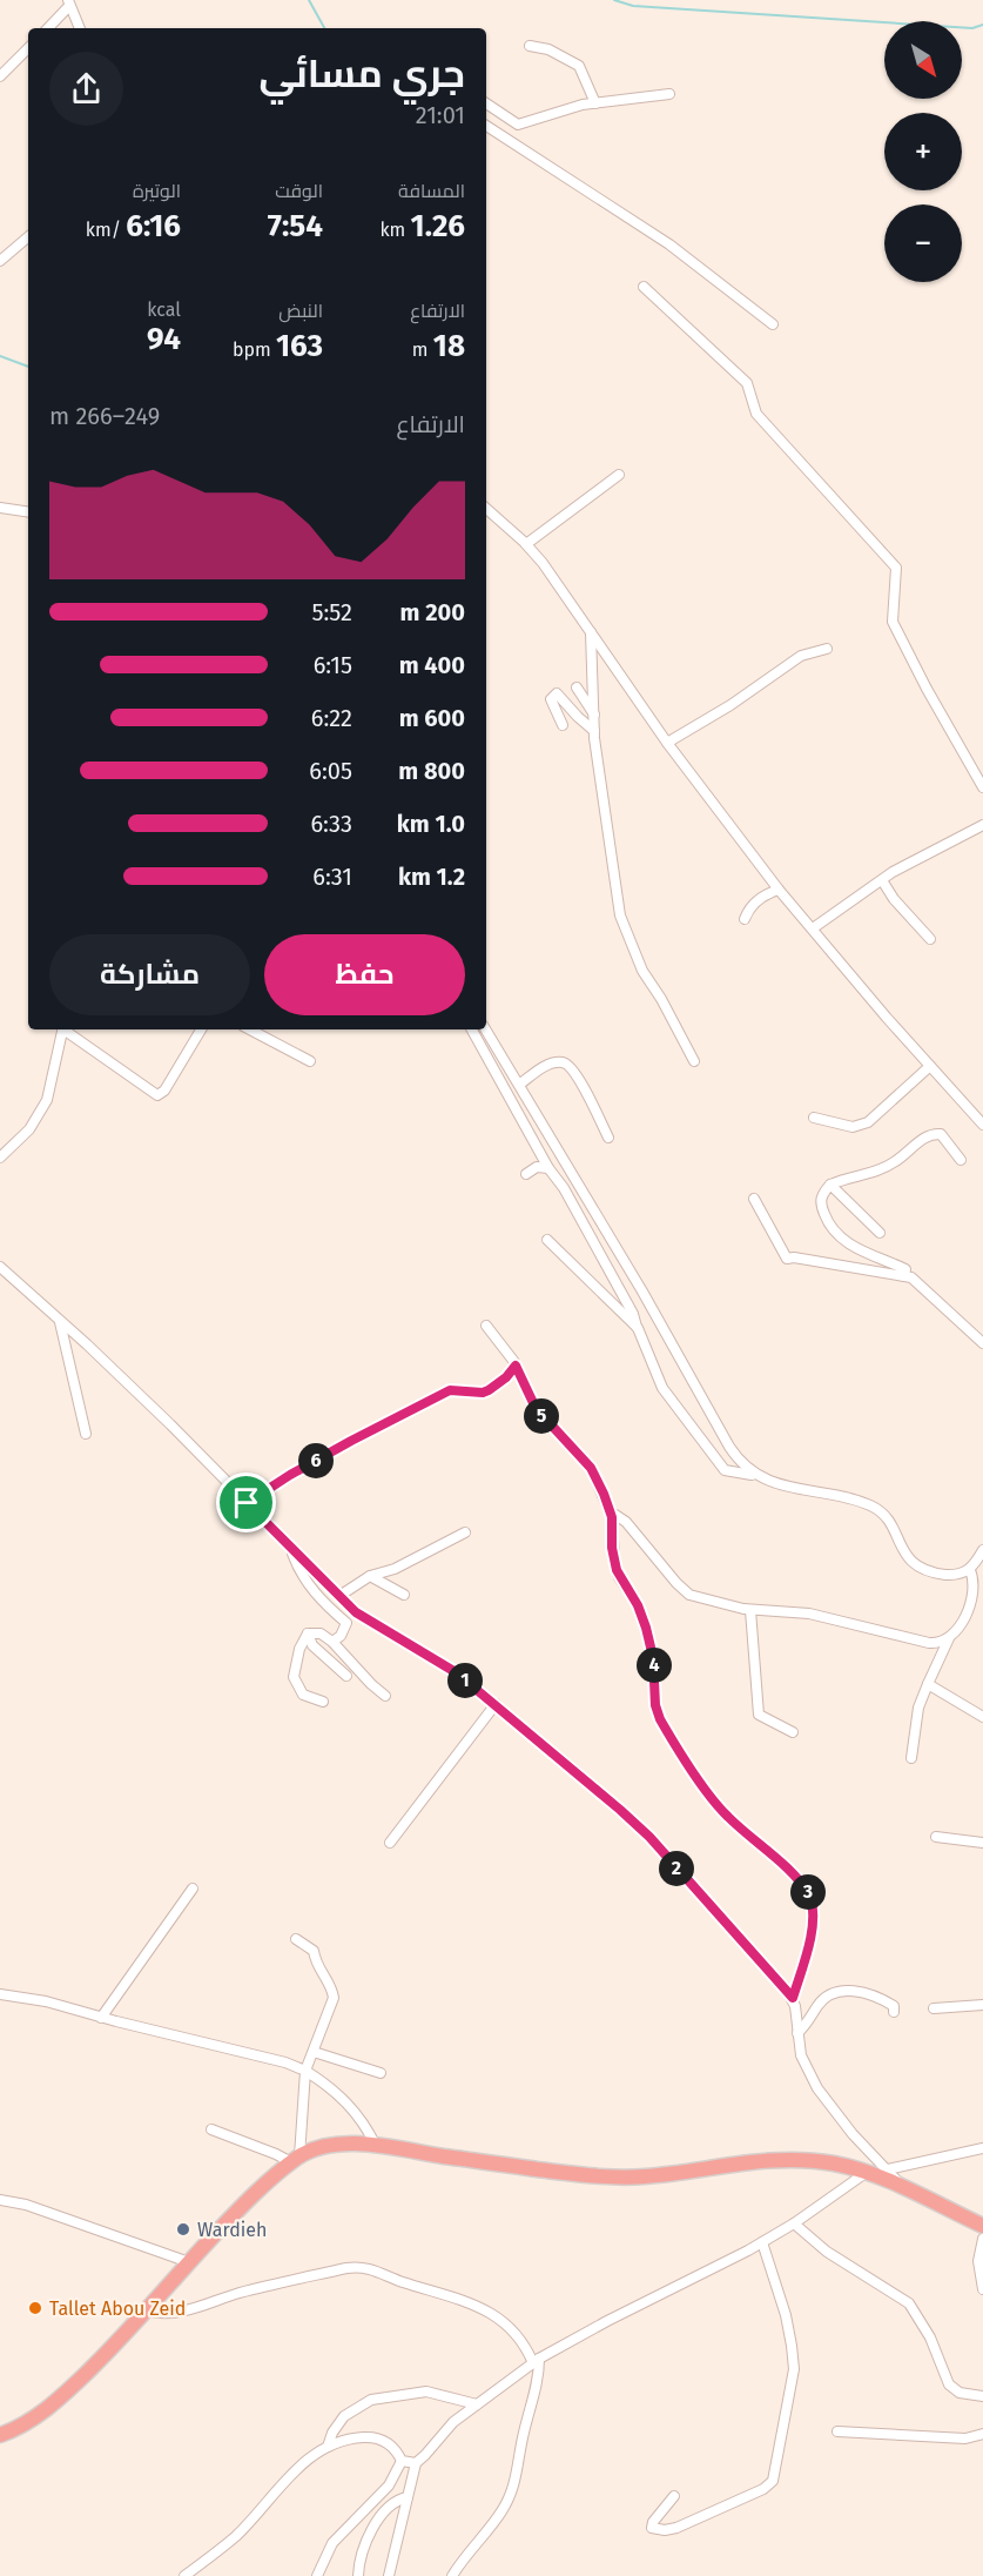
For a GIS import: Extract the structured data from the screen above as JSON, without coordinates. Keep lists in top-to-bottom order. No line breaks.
{"places":["Wardieh","Tallet Abou Zeid"],"north":"bottom right","page":{"map_buttons":["+","−"],"heading":["جري مسائي","21:01"],"stats":[["المسافة","1.26 km"],["الوقت","7:54"],["الوتيرة","6:16 /km"],["الارتفاع","18 m"],["النبض","163 bpm"],["kcal","94"]],"chart":["الارتفاع","249–266 m"],"list":[{"name":"200 m","note":"5:52"},{"name":"400 m","note":"6:15"},{"name":"600 m","note":"6:22"},{"name":"800 m","note":"6:05"},{"name":"1.0 km","note":"6:33"},{"name":"1.2 km","note":"6:31"}],"buttons":["حفظ","مشاركة"],"pins":["5","6","4","1","2","3"]}}
